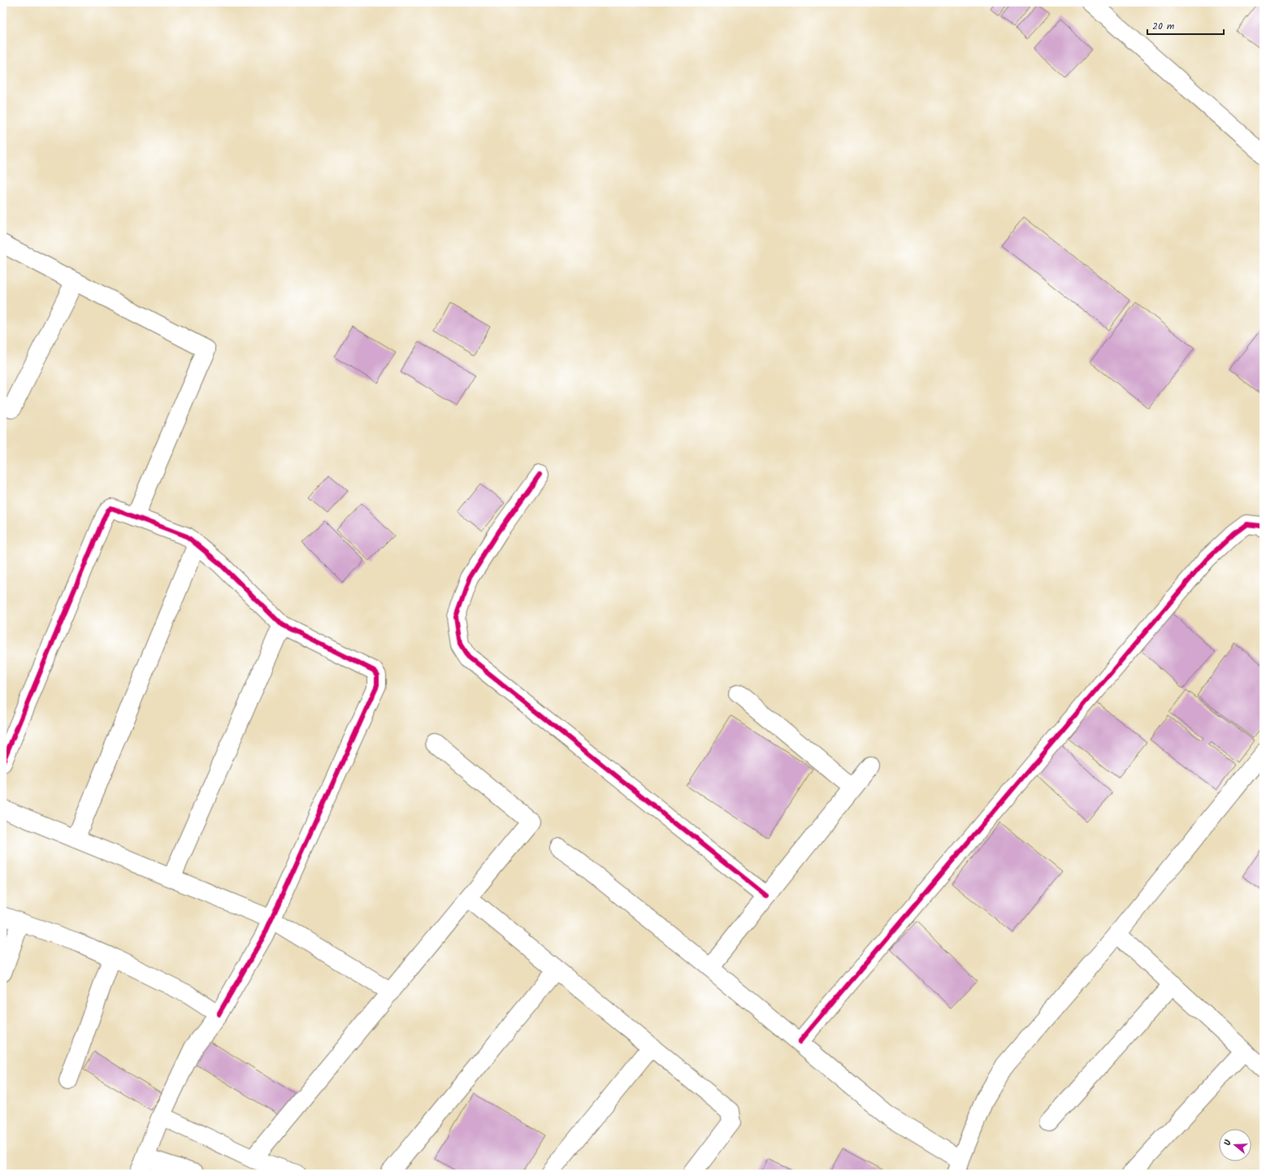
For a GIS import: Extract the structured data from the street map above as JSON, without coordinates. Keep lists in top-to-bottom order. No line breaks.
{"scale_bar":"20 m","north":"left"}
